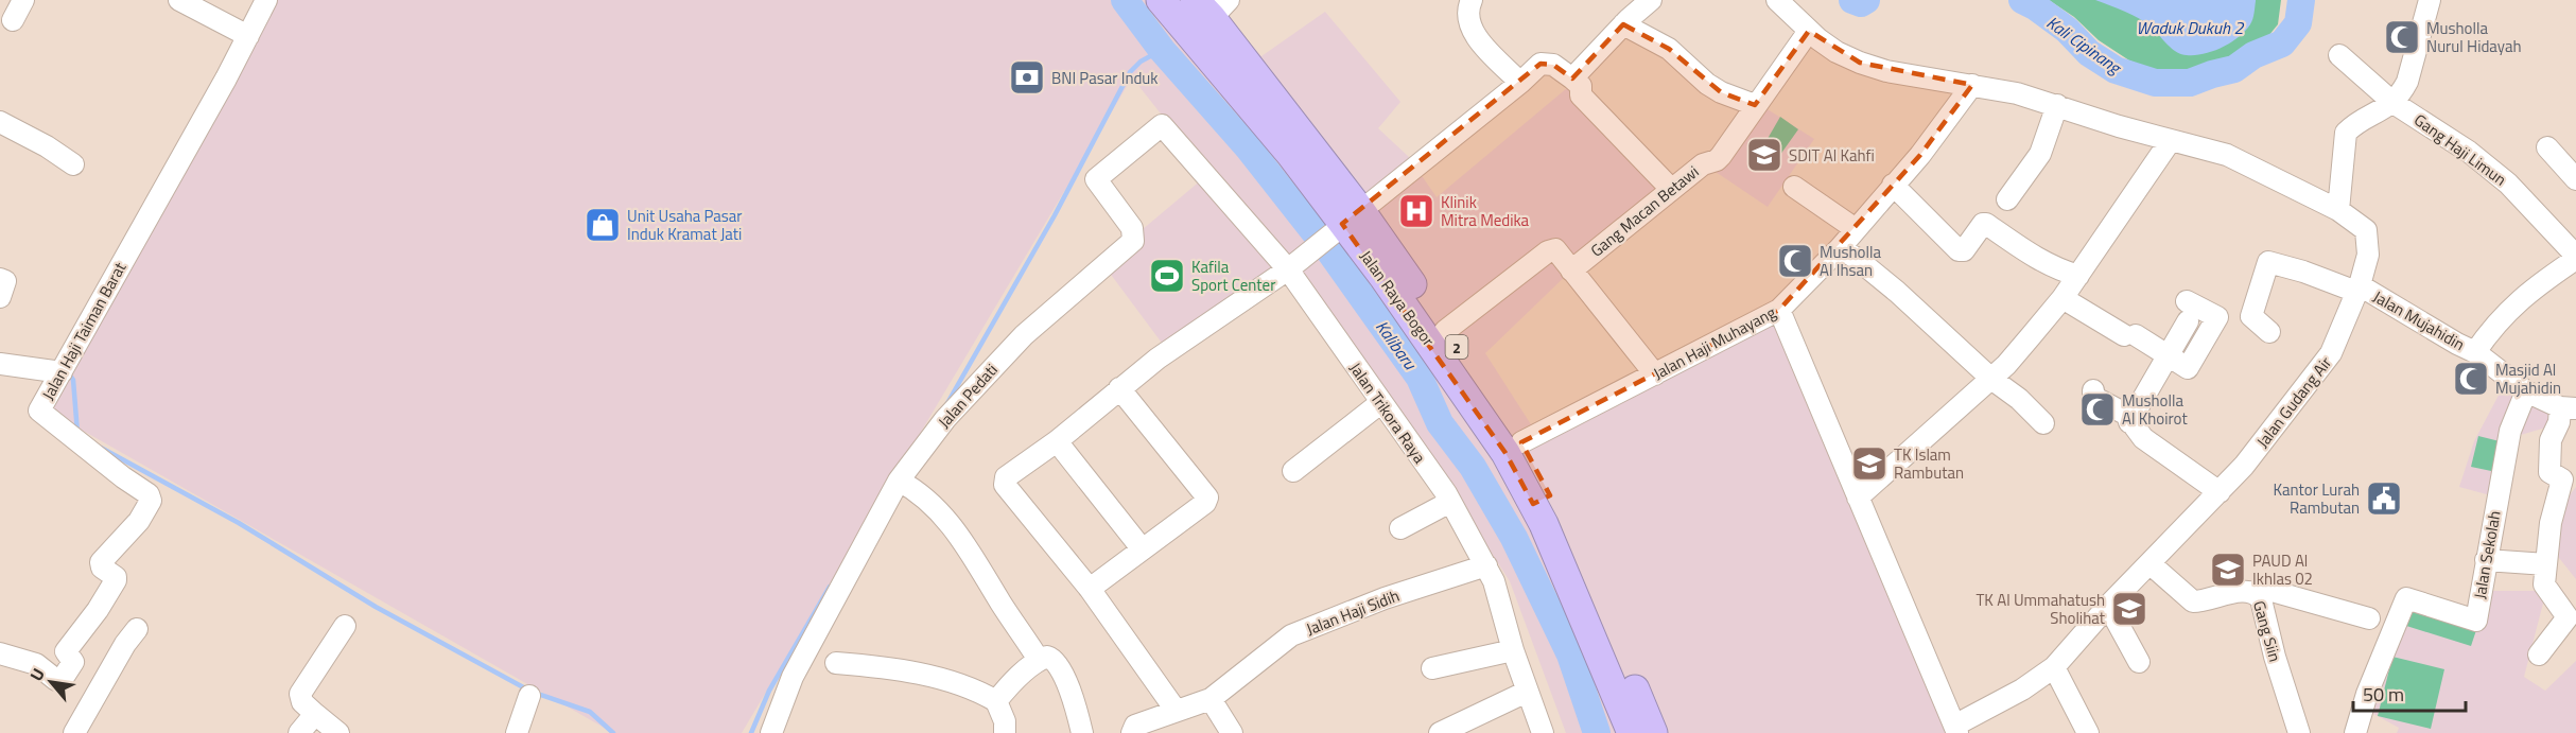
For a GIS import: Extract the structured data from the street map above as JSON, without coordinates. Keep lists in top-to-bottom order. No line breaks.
{"streets":{"highway":["Jalan Raya Bogor","2"],"street":["Gang Haji Limun","Gang Macan Betawi","Jalan Mujahidin","Jalan Haji Taiman Barat","Jalan Haji Muhayang","Jalan Pedati","Jalan Gudang Air","Jalan Trikora Raya","Jalan Sekolah","Jalan Haji Sidih","Gang Siin"]},"crossings":[["Gang Macan Betawi","Jalan Gudang Air"],["Jalan Raya Bogor","Jalan Haji Muhayang"],["Jalan Mujahidin","Jalan Gudang Air"],["Jalan Mujahidin","Jalan Sekolah"],["Jalan Haji Muhayang","Jalan Gudang Air"],["Jalan Pedati","Jalan Trikora Raya"],["Jalan Gudang Air","Gang Siin"],["Jalan Trikora Raya","Jalan Haji Sidih"]],"water":["Waduk Dukuh 2","Kali Cipinang","Kalibaru"],"places":{"mosque":["Musholla Nurul Hidayah","Musholla Al Ihsan","Masjid Al Mujahidin","Musholla Al Khoirot"],"bank":["BNI Pasar Induk"],"school or university":["SDIT Al Kahfi","TK Islam Rambutan","PAUD Al Ikhlas 02","TK Al Ummahatush Sholihat"],"hospital":["Klinik Mitra Medika"],"shop":["Unit Usaha Pasar Induk Kramat Jati"],"sports":["Kafila Sport Center"],"public building":["Kantor Lurah Rambutan"]},"scale_bar":"50 m","north":"top left"}
